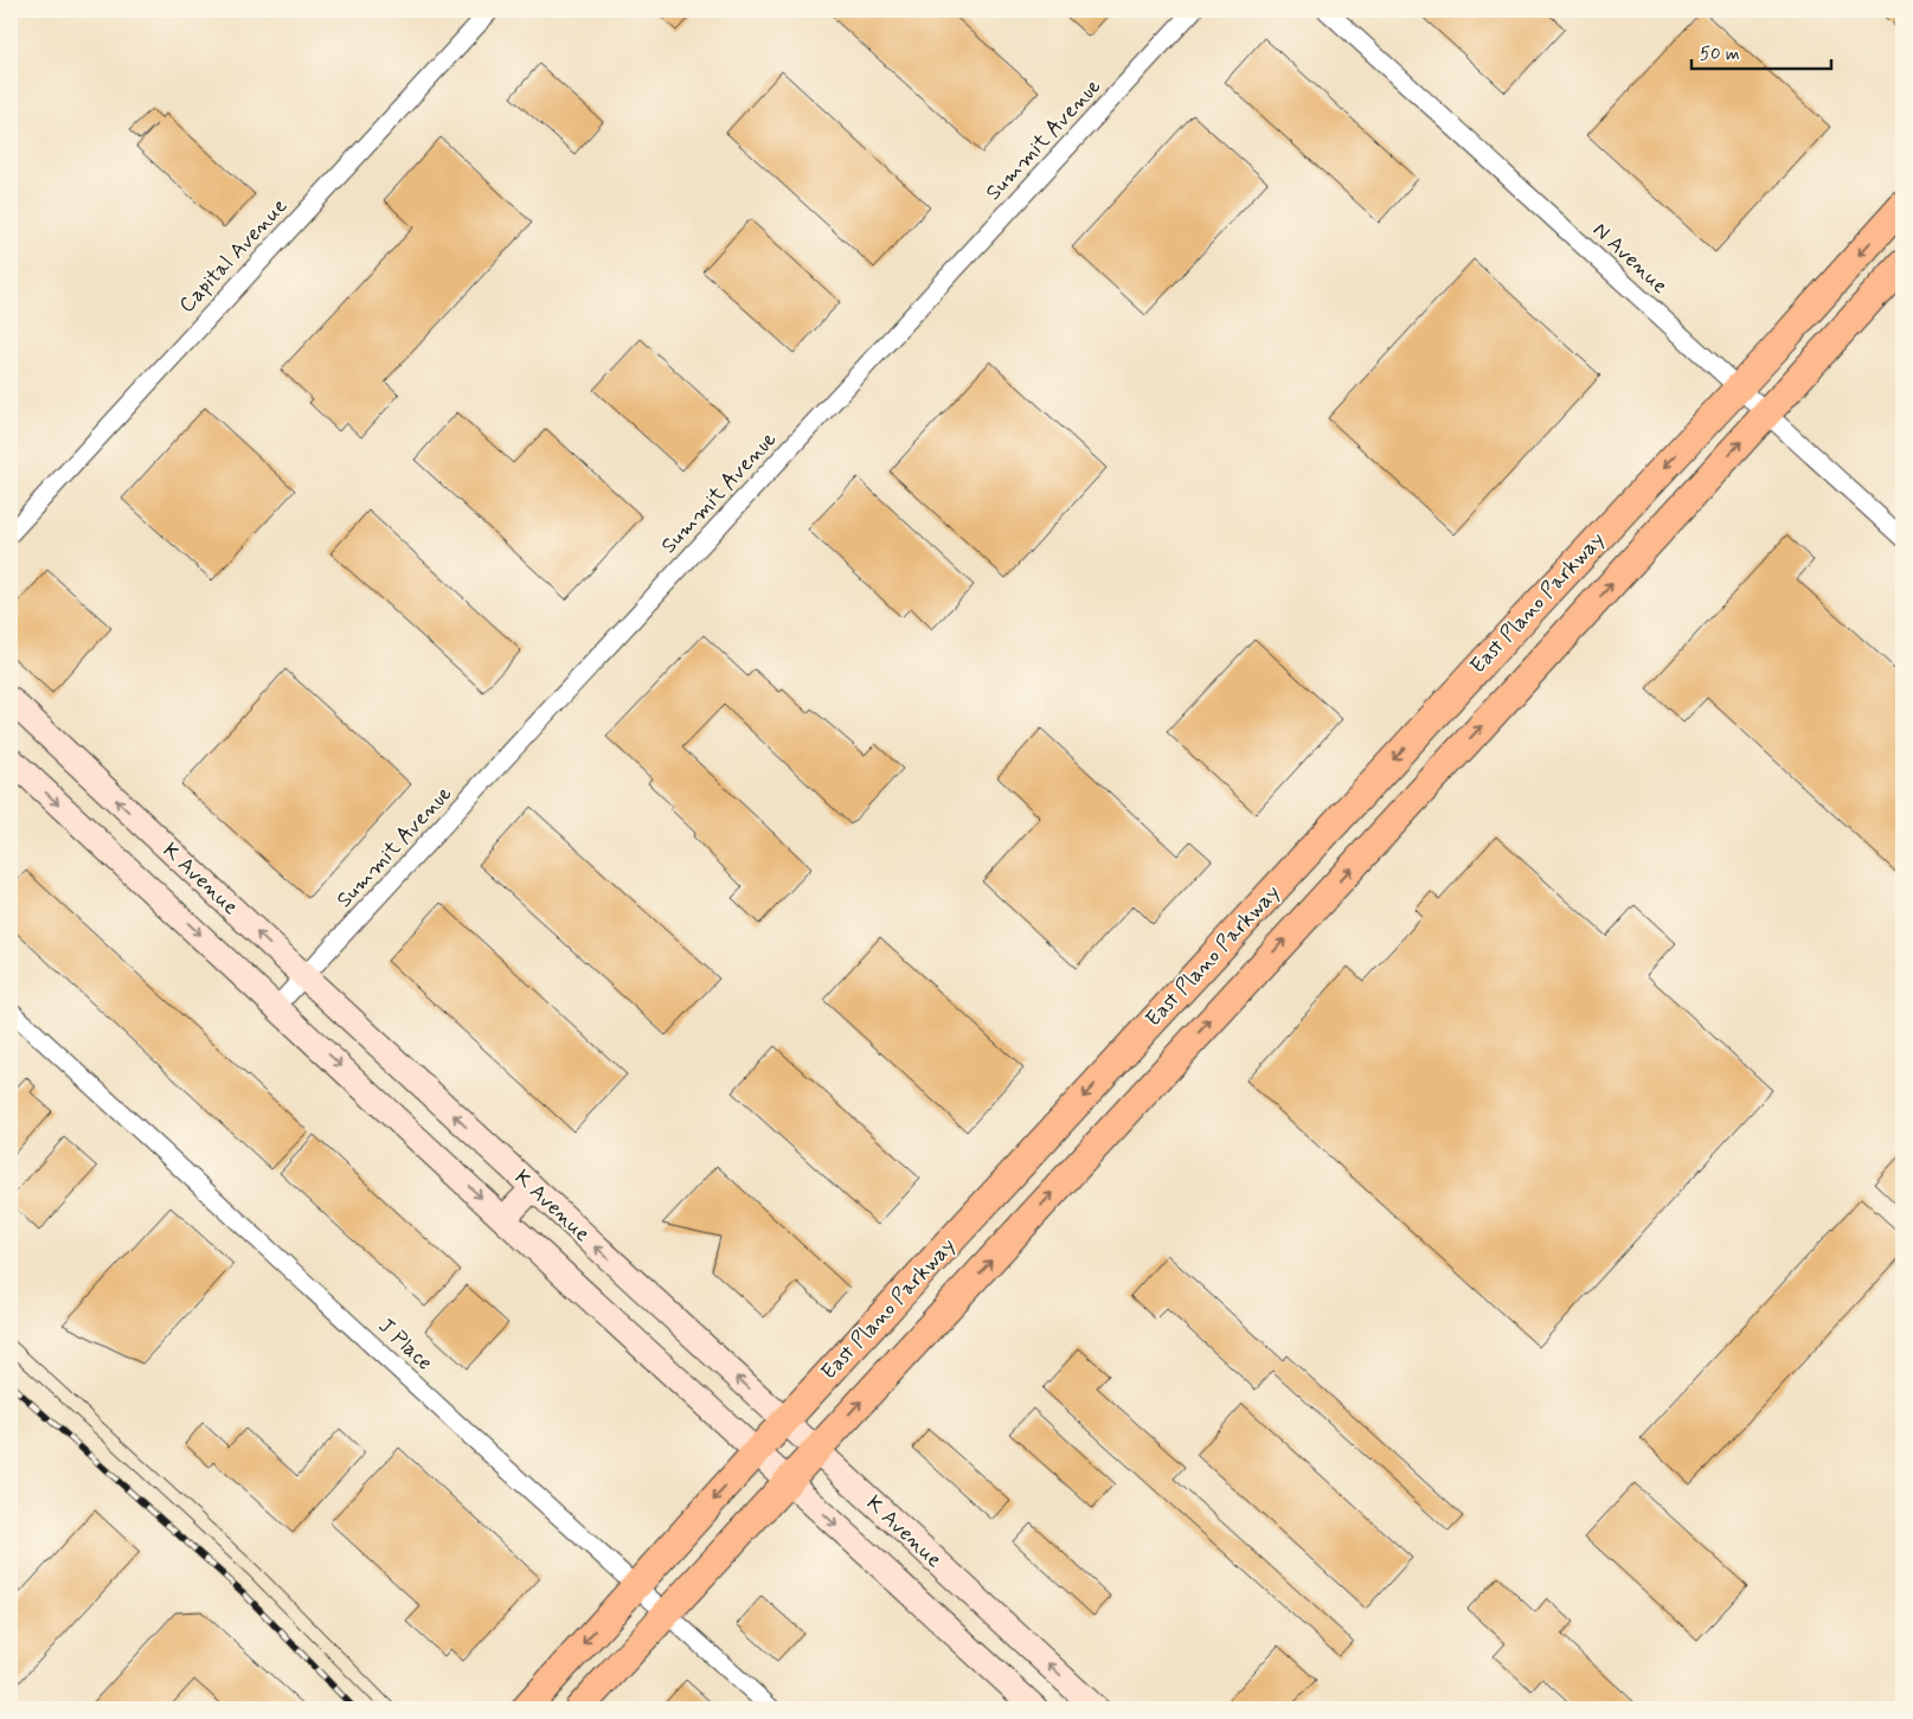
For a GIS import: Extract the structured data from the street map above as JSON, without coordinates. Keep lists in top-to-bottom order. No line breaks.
{"streets":{"main road":["East Plano Parkway","K Avenue"],"street":["Summit Avenue","Capital Avenue","N Avenue","J Place"]},"crossings":[["Summit Avenue","K Avenue"],["N Avenue","East Plano Parkway"],["East Plano Parkway","K Avenue"],["East Plano Parkway","J Place"]],"scale_bar":"50 m"}
